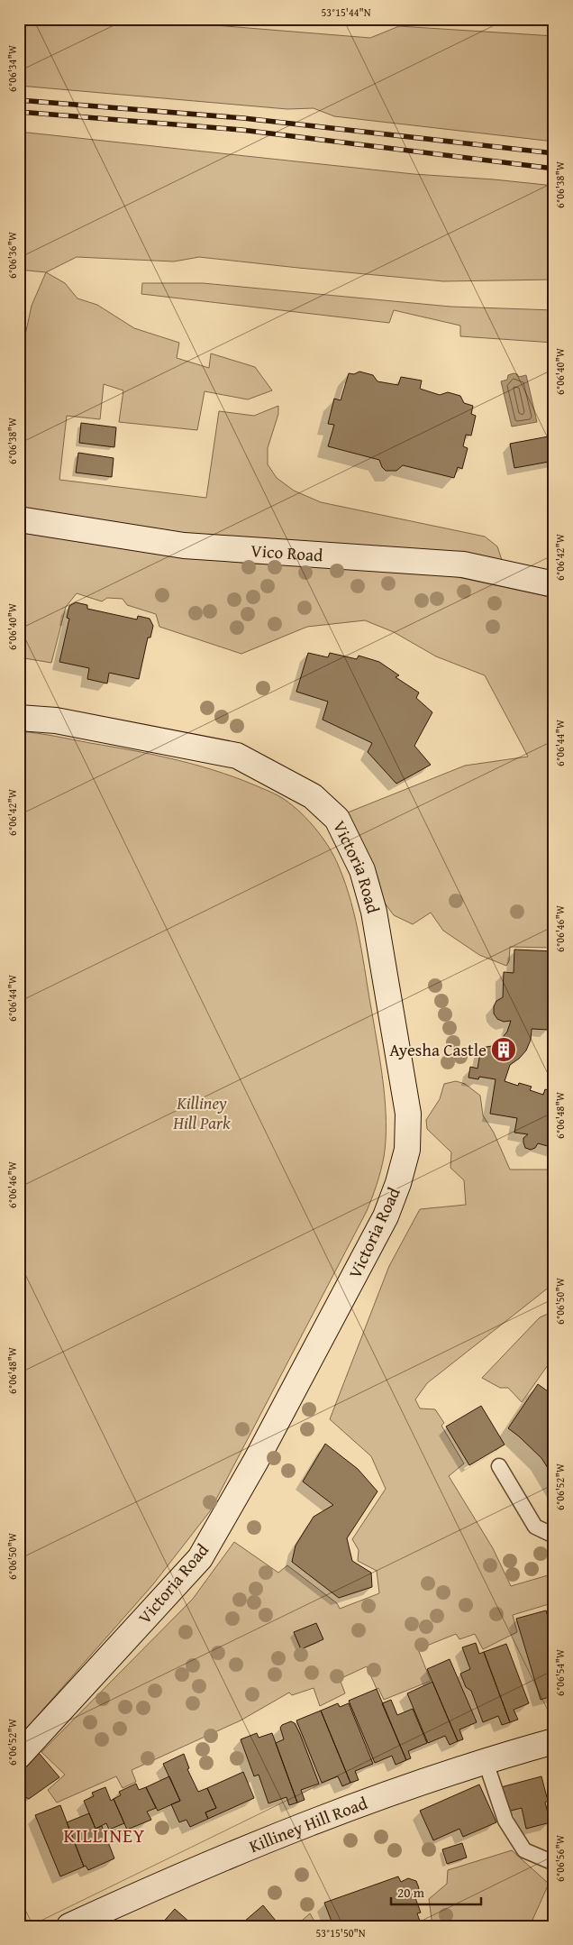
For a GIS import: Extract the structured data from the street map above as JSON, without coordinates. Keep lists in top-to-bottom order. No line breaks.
{"streets":{"street":["Vico Road","Victoria Road","Killiney Hill Road"]},"districts":["KILLINEY"],"parks":["Killiney Hill Park"],"places":{"building":["Ayesha Castle"]},"scale_bar":"20 m","coordinates":["53°15'44\"N","6°06'34\"W","6°06'38\"W","6°06'36\"W","6°06'40\"W","6°06'42\"W","6°06'44\"W","6°06'46\"W","6°06'48\"W","6°06'50\"W","6°06'52\"W","6°06'54\"W","6°06'56\"W","53°15'50\"N"]}
